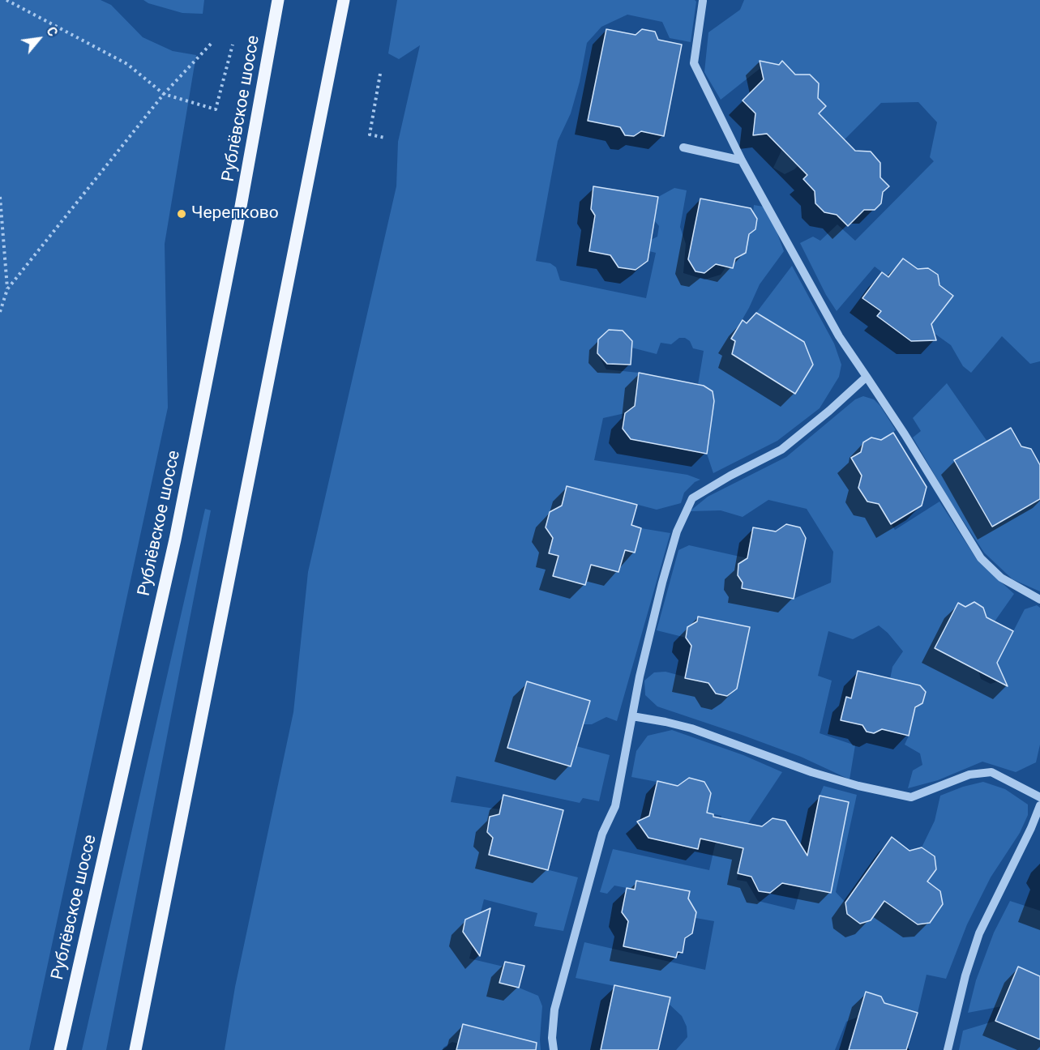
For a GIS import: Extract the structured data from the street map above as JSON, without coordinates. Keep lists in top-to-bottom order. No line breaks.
{"streets":{"main road":["Рублёвское шоссе"]},"places":["Черепково"],"north":"top right"}
